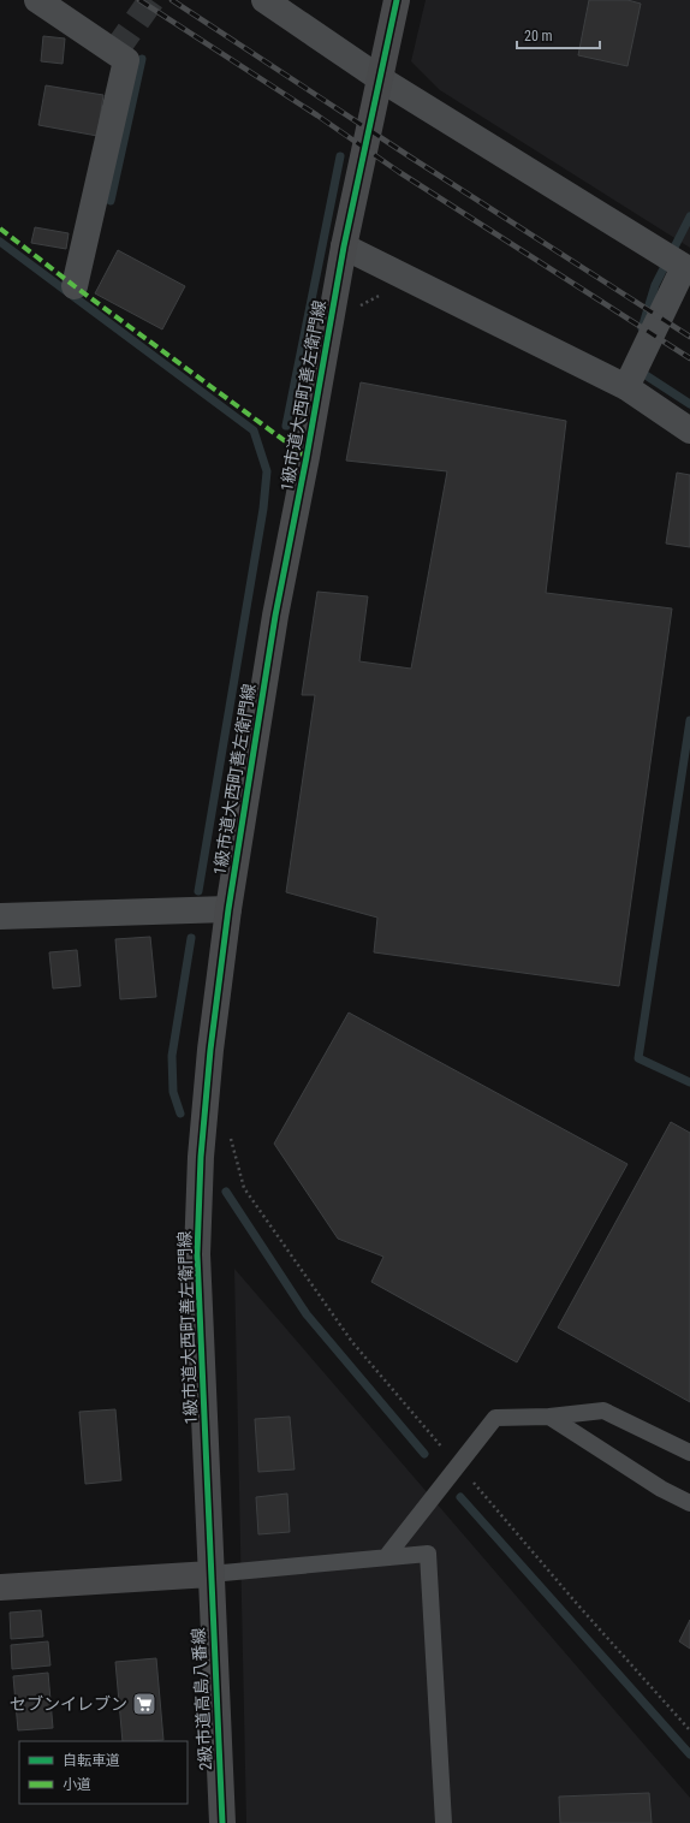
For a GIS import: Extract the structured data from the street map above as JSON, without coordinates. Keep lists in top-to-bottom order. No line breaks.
{"streets":{"street":["1級市道大西町善左衛門線","2級市道高島八番線"]},"crossings":[["1級市道大西町善左衛門線","2級市道高島八番線"]],"places":{"supermarket":["セブンイレブン"]},"legend":["自転車道","小道"],"scale_bar":"20 m"}
